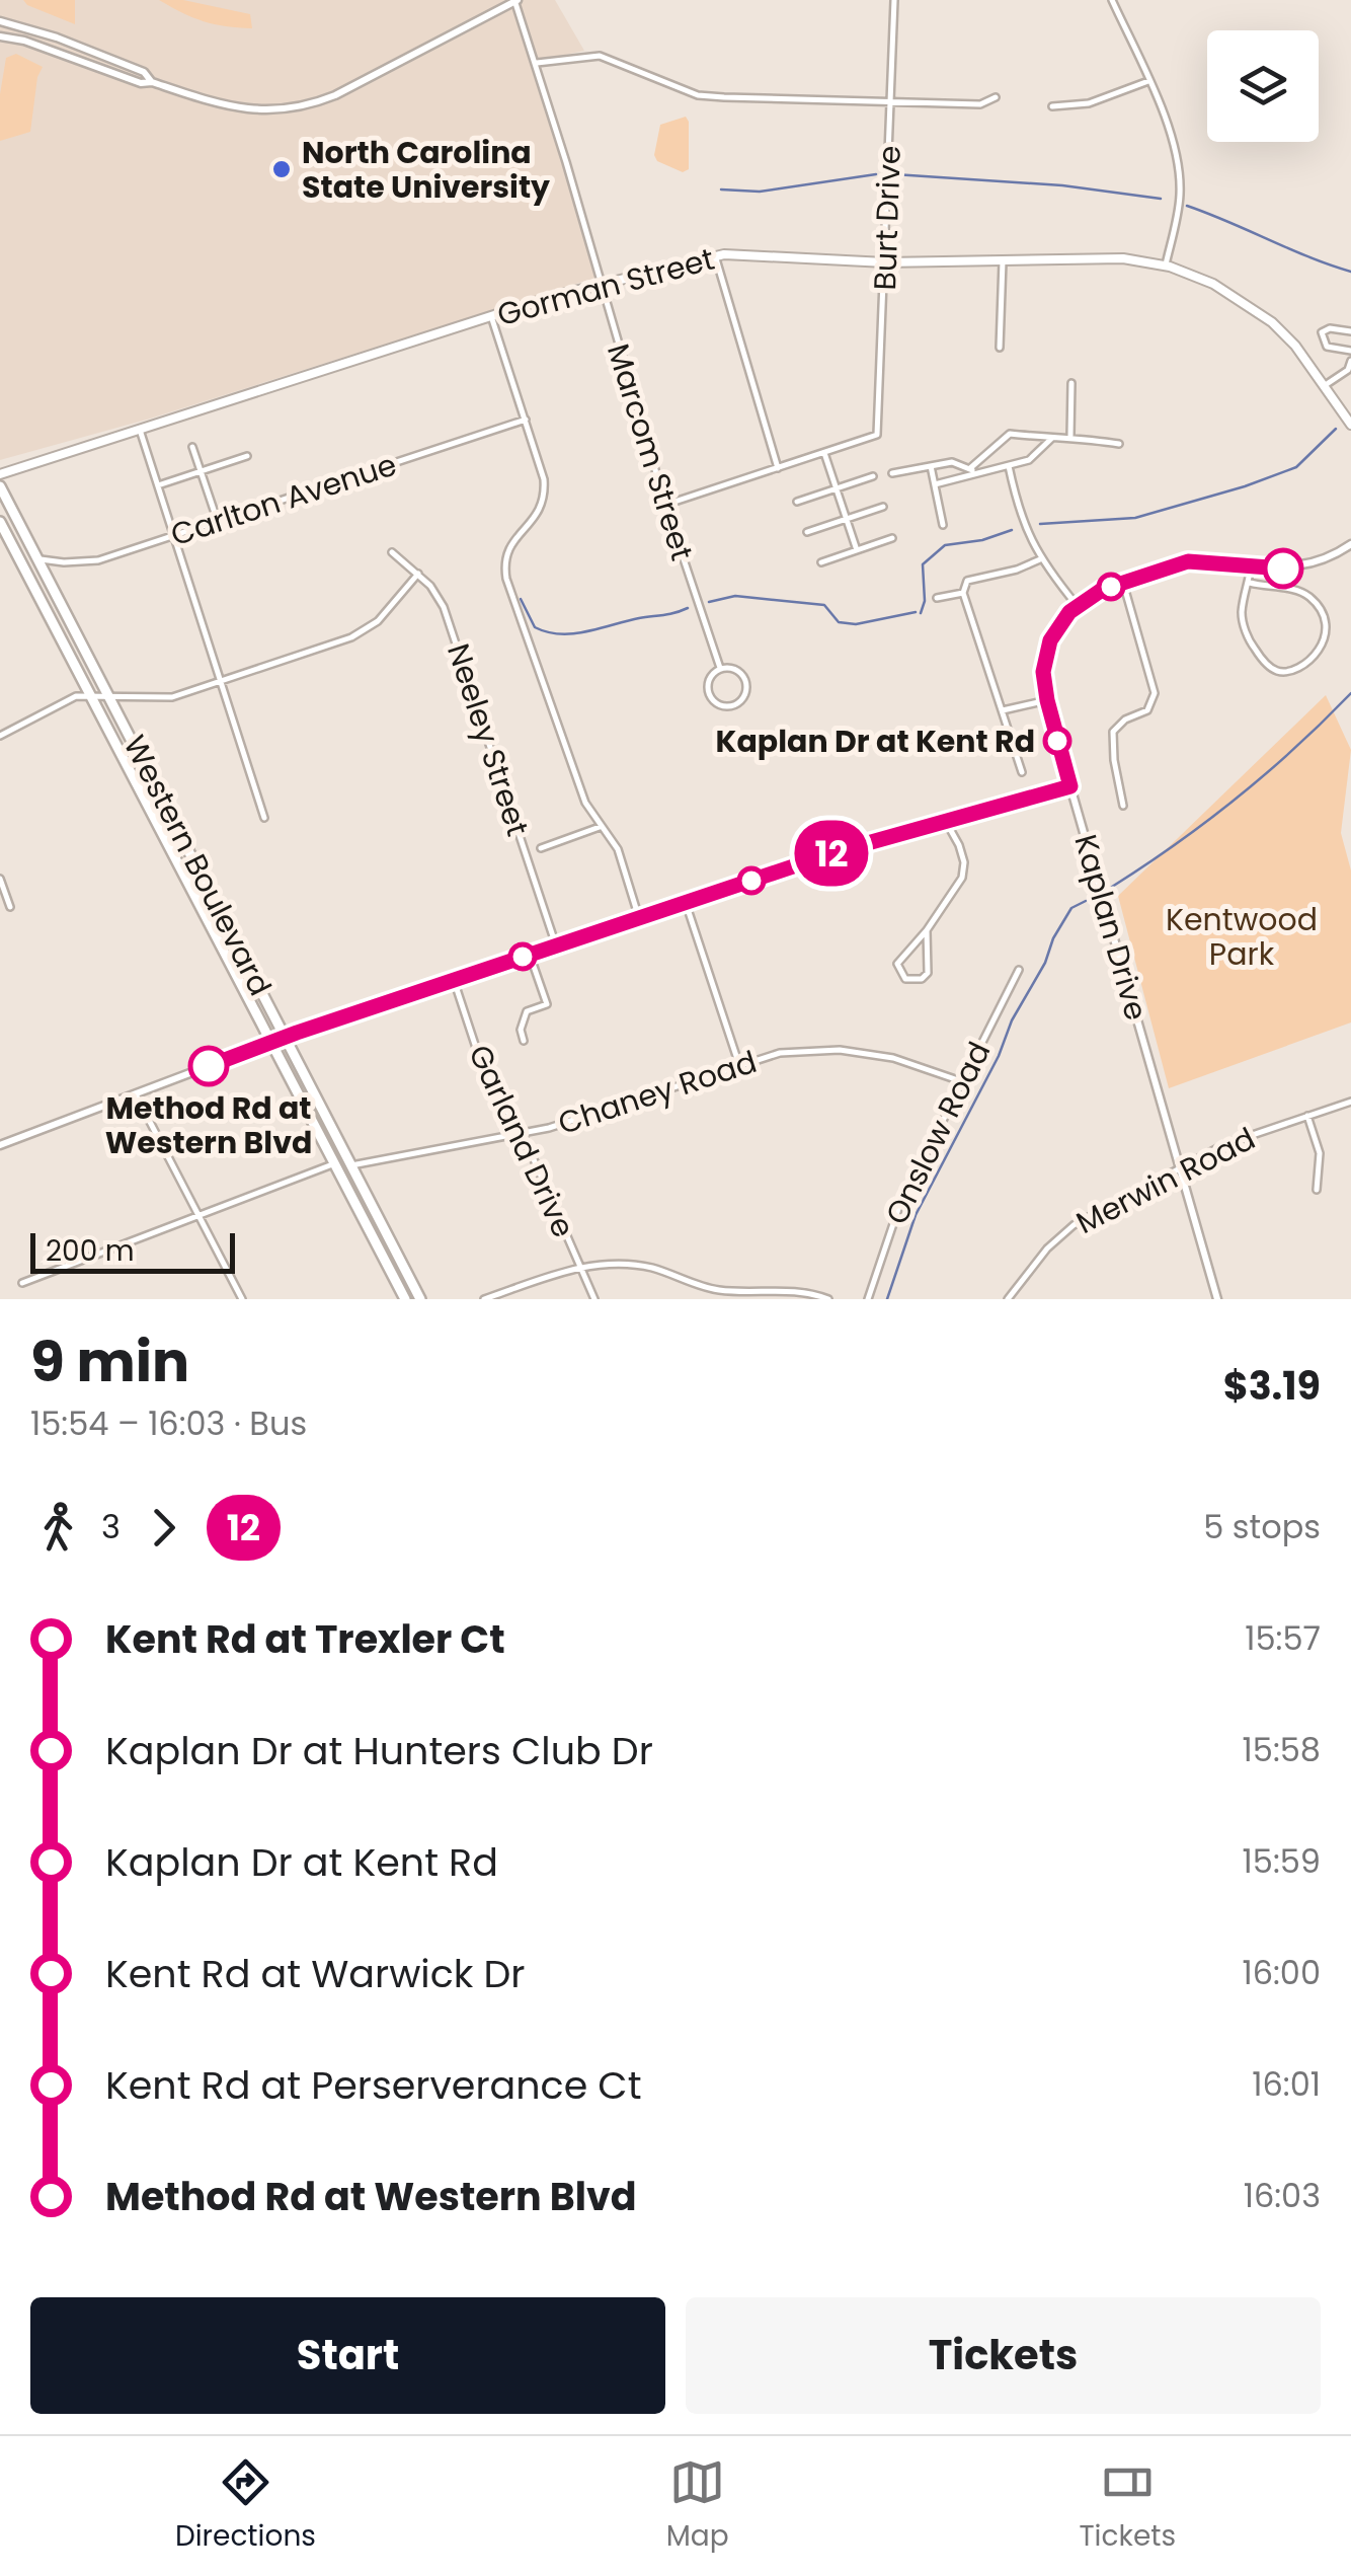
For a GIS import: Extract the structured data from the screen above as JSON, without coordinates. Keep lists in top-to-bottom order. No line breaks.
{"streets":{"main road":["Gorman Street","Western Boulevard"],"street":["Burt Drive","Marcom Street","Carlton Avenue","Neeley Street","Kaplan Drive","Chaney Road","Onslow Road","Garland Drive","Merwin Road"]},"crossings":[["Burt Drive","Gorman Street"],["Gorman Street","Marcom Street"],["Carlton Avenue","Western Boulevard"],["Western Boulevard","Chaney Road"],["Kaplan Drive","Merwin Road"],["Chaney Road","Onslow Road"],["Chaney Road","Garland Drive"]],"parks":["Kentwood Park"],"places":["North Carolina State University","Kaplan Dr at Kent Rd","Method Rd at Western Blvd"],"lines":["bus line 12"],"scale_bar":"200 m","page":{"on_map":"12","scale":"200 m","heading":["9 min","15:54 – 16:03 · Bus","$3.19"],"legs":["3","12","5 stops"],"list":[{"name":"Kent Rd at Trexler Ct","value":"15:57"},{"name":"Kaplan Dr at Hunters Club Dr","value":"15:58"},{"name":"Kaplan Dr at Kent Rd","value":"15:59"},{"name":"Kent Rd at Warwick Dr","value":"16:00"},{"name":"Kent Rd at Perserverance Ct","value":"16:01"},{"name":"Method Rd at Western Blvd","value":"16:03"}],"buttons":["Start","Tickets"],"tabs":["Directions","Map","Tickets"]}}
